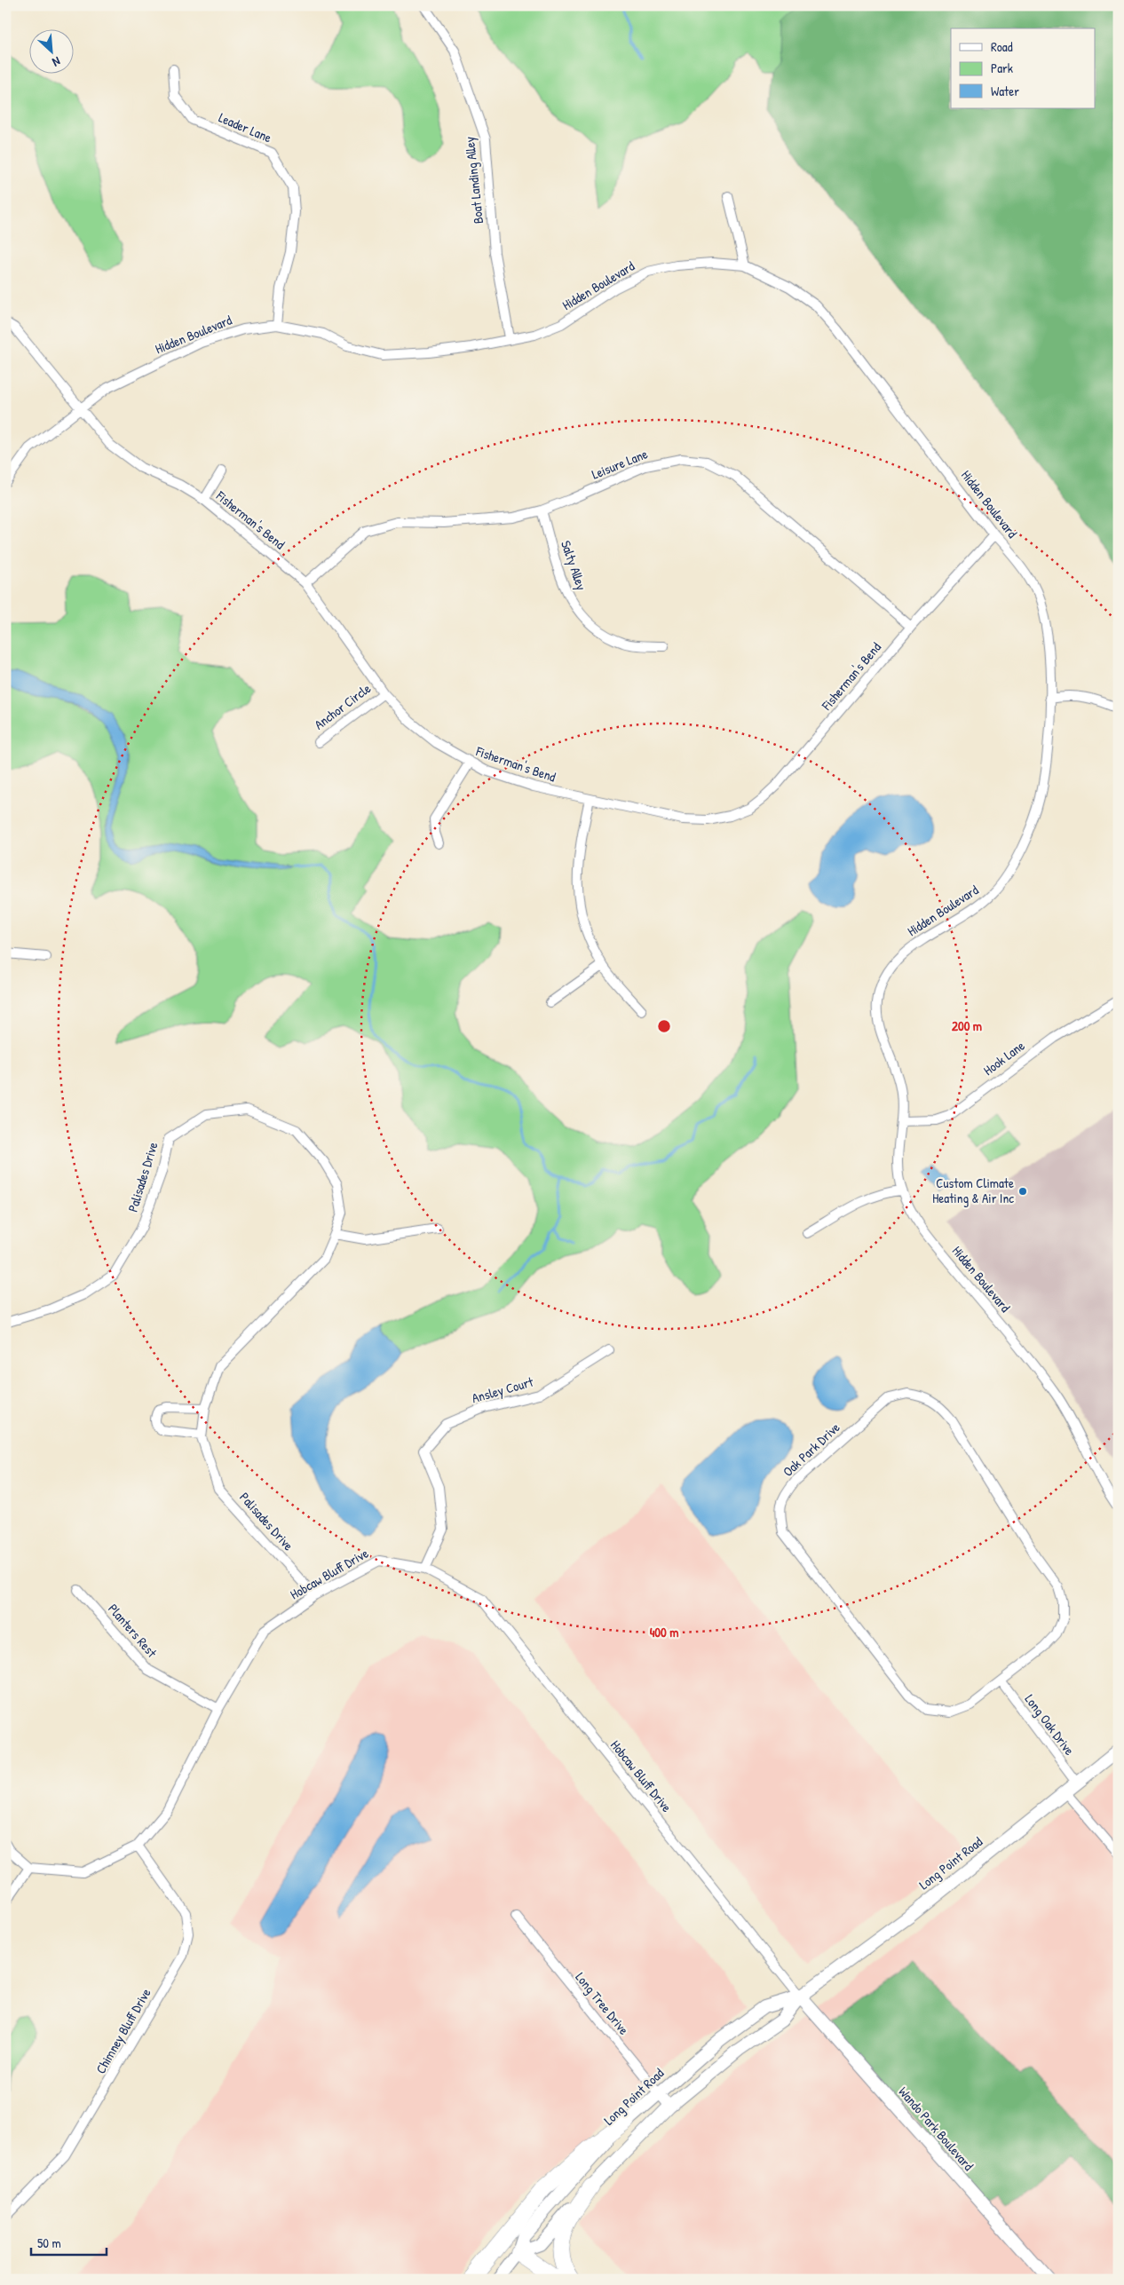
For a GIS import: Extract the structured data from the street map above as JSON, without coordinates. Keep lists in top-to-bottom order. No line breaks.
{"streets":{"main road":["Long Point Road","Wando Park Boulevard"],"street":["Leader Lane","Boat Landing Alley","Hidden Boulevard","Leisure Lane","Fisherman's Bend","Salty Alley","Anchor Circle","Hook Lane","Palisades Drive","Ansley Court","Oak Park Drive","Hobcaw Bluff Drive","Planters Rest","Long Oak Drive","Long Tree Drive","Chimney Bluff Drive"]},"crossings":[["Leader Lane","Hidden Boulevard"],["Boat Landing Alley","Hidden Boulevard"],["Hidden Boulevard","Fisherman's Bend"],["Hidden Boulevard","Hook Lane"],["Leisure Lane","Fisherman's Bend"],["Leisure Lane","Salty Alley"],["Fisherman's Bend","Anchor Circle"],["Palisades Drive","Hobcaw Bluff Drive"],["Ansley Court","Hobcaw Bluff Drive"],["Oak Park Drive","Long Oak Drive"],["Hobcaw Bluff Drive","Planters Rest"],["Hobcaw Bluff Drive","Long Point Road"],["Hobcaw Bluff Drive","Chimney Bluff Drive"],["Hobcaw Bluff Drive","Wando Park Boulevard"],["Long Oak Drive","Long Point Road"],["Long Point Road","Long Tree Drive"],["Long Point Road","Wando Park Boulevard"]],"places":["Custom Climate Heating & Air Inc"],"legend":["Road","Park","Water"],"scale_bar":"50 m","north":"bottom right","rings":["200 m","400 m"]}
